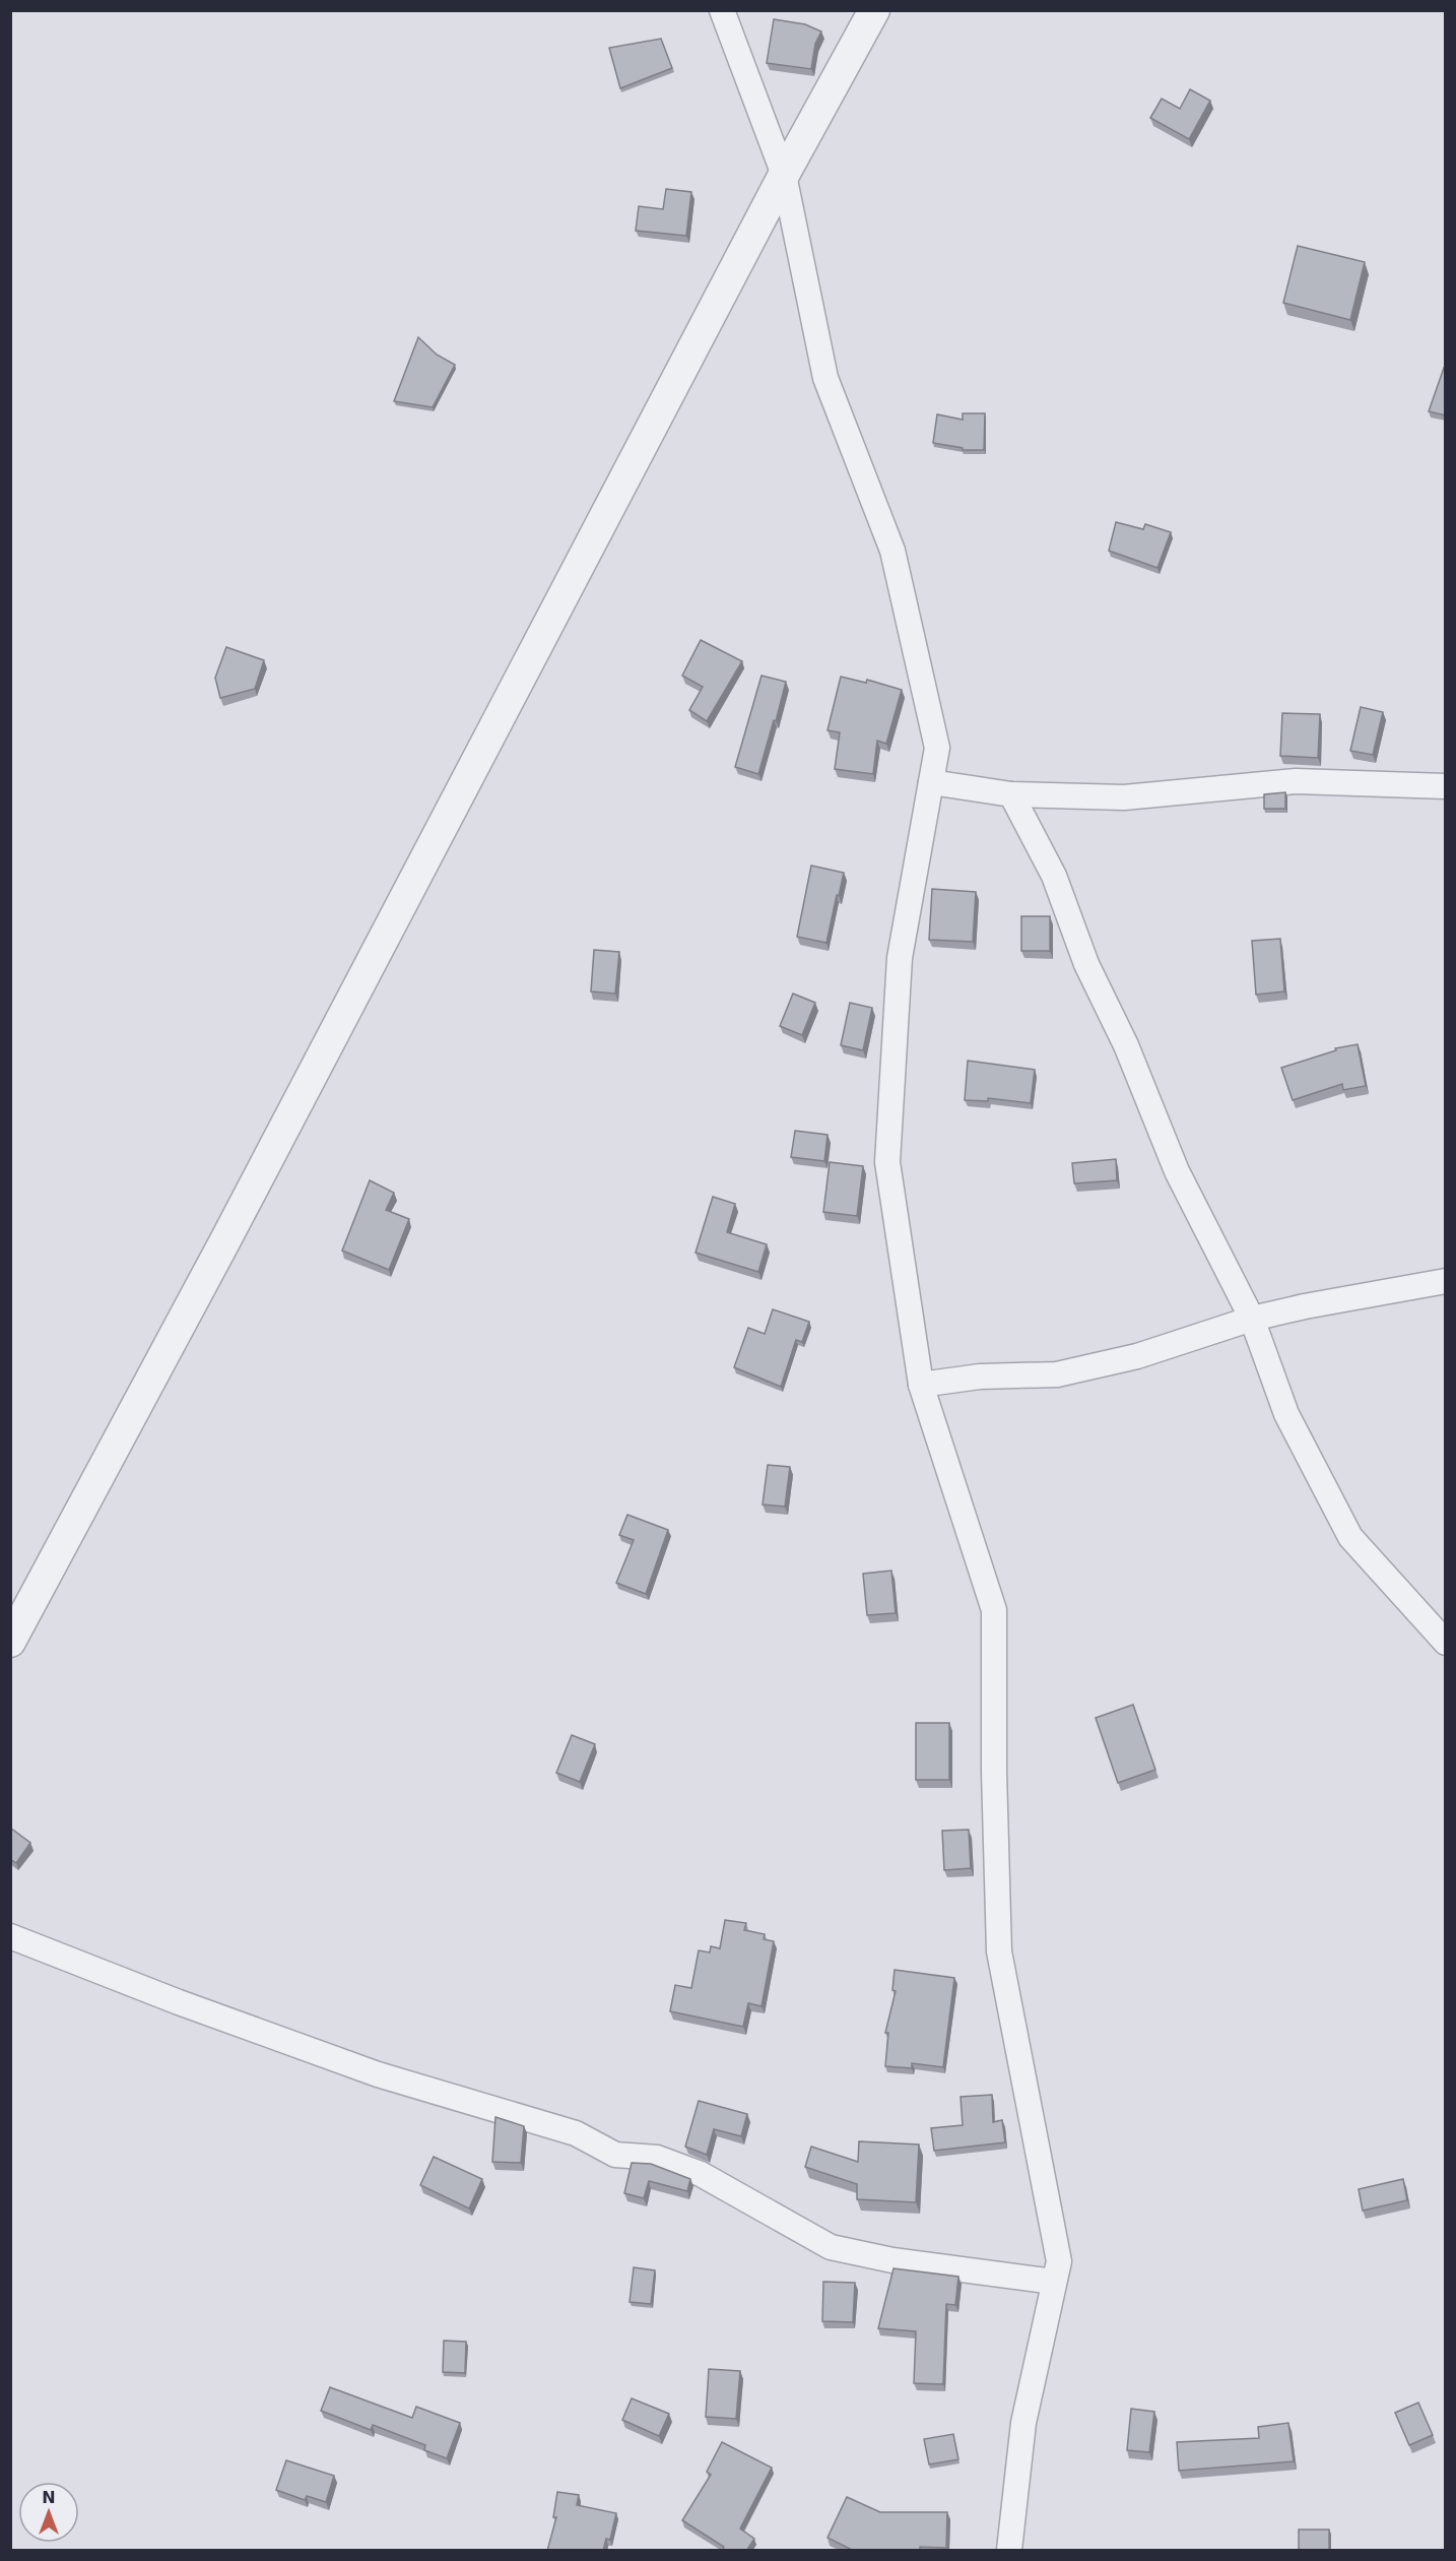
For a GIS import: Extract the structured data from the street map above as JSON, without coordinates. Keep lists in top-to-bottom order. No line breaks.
{"north":"top"}
